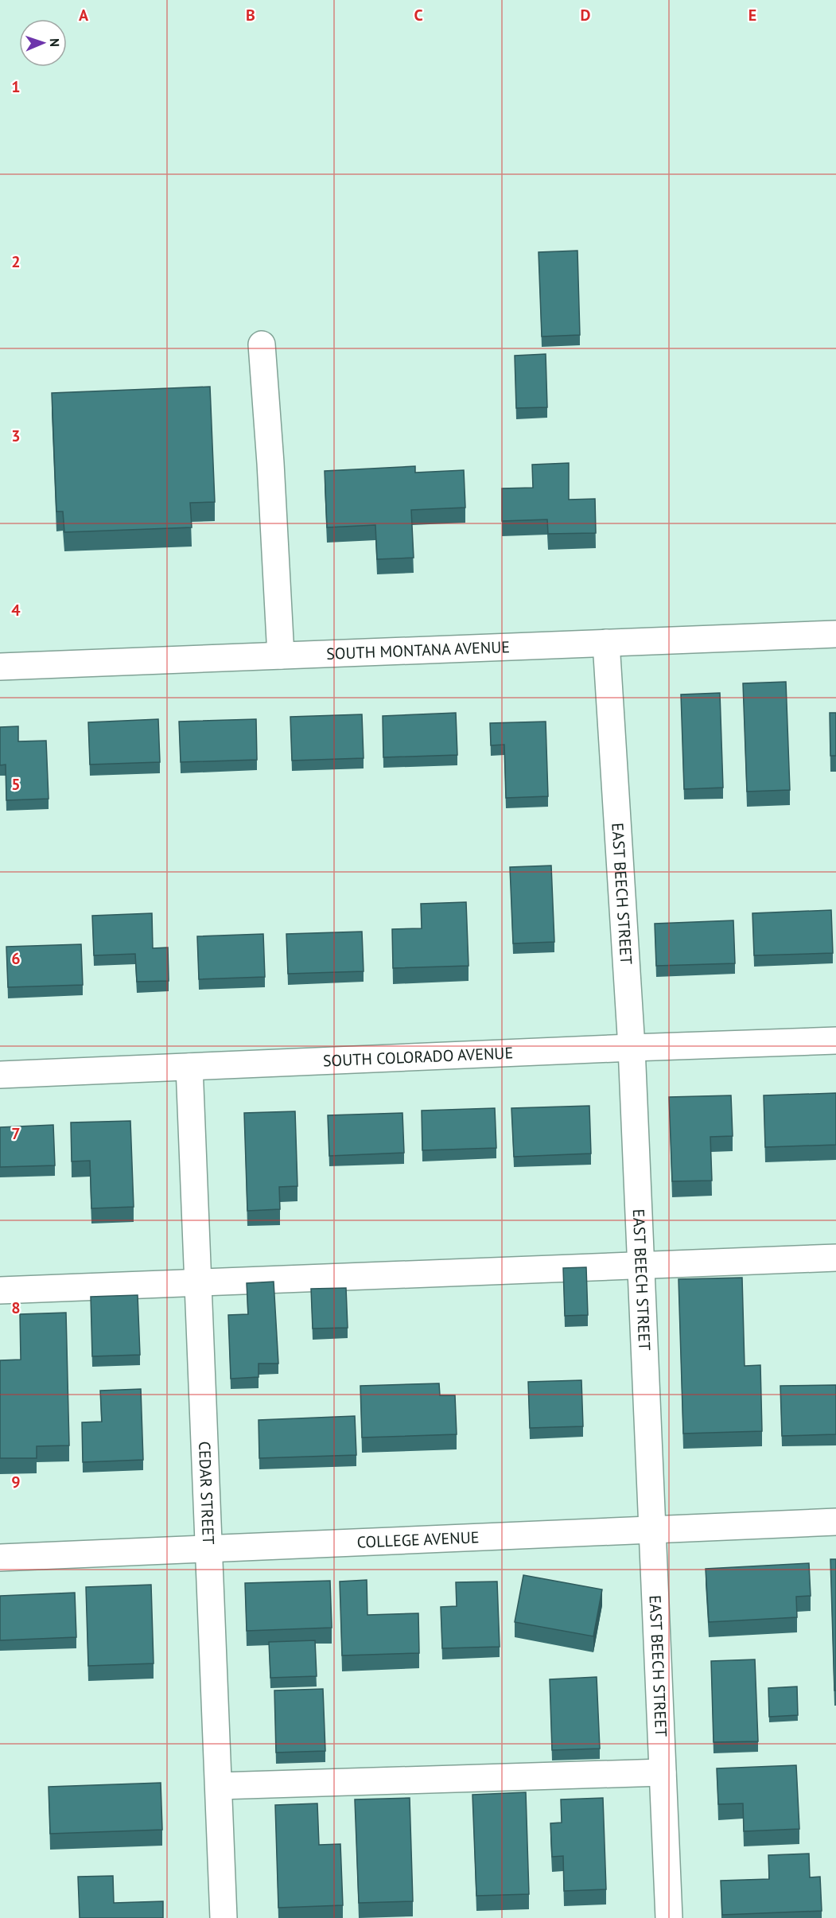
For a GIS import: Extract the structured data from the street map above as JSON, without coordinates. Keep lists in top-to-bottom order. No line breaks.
{"streets":{"street":["SOUTH MONTANA AVENUE","EAST BEECH STREET","SOUTH COLORADO AVENUE","CEDAR STREET","COLLEGE AVENUE"]},"crossings":[["SOUTH MONTANA AVENUE","EAST BEECH STREET"],["EAST BEECH STREET","SOUTH COLORADO AVENUE"],["EAST BEECH STREET","COLLEGE AVENUE"],["SOUTH COLORADO AVENUE","CEDAR STREET"],["CEDAR STREET","COLLEGE AVENUE"]],"north":"right","grid":{"columns":["A","B","C","D","E"],"rows":["1","2","3","4","5","6","7","8","9"]}}
